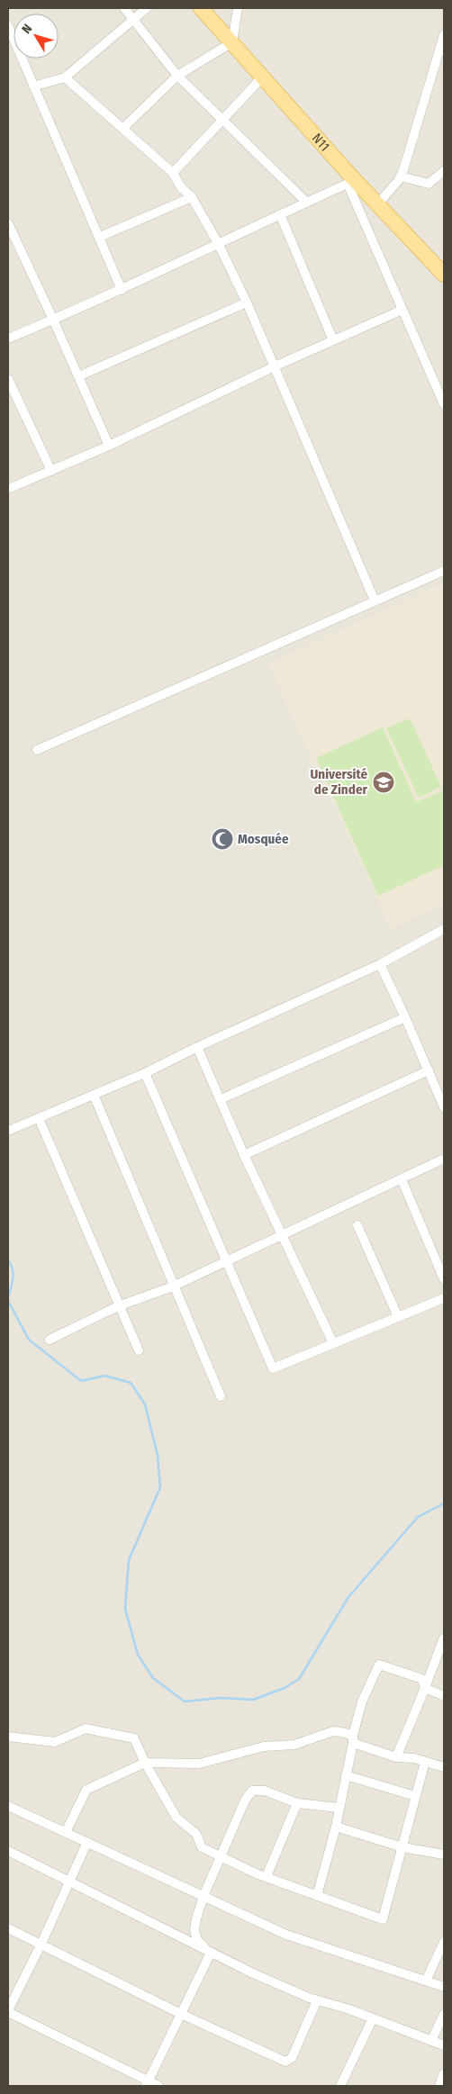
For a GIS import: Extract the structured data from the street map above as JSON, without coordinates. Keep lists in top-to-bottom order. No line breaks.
{"streets":{"main road":["N11"]},"places":{"school or university":["Université de Zinder"],"mosque":["Mosquée"]},"north":"top left"}
